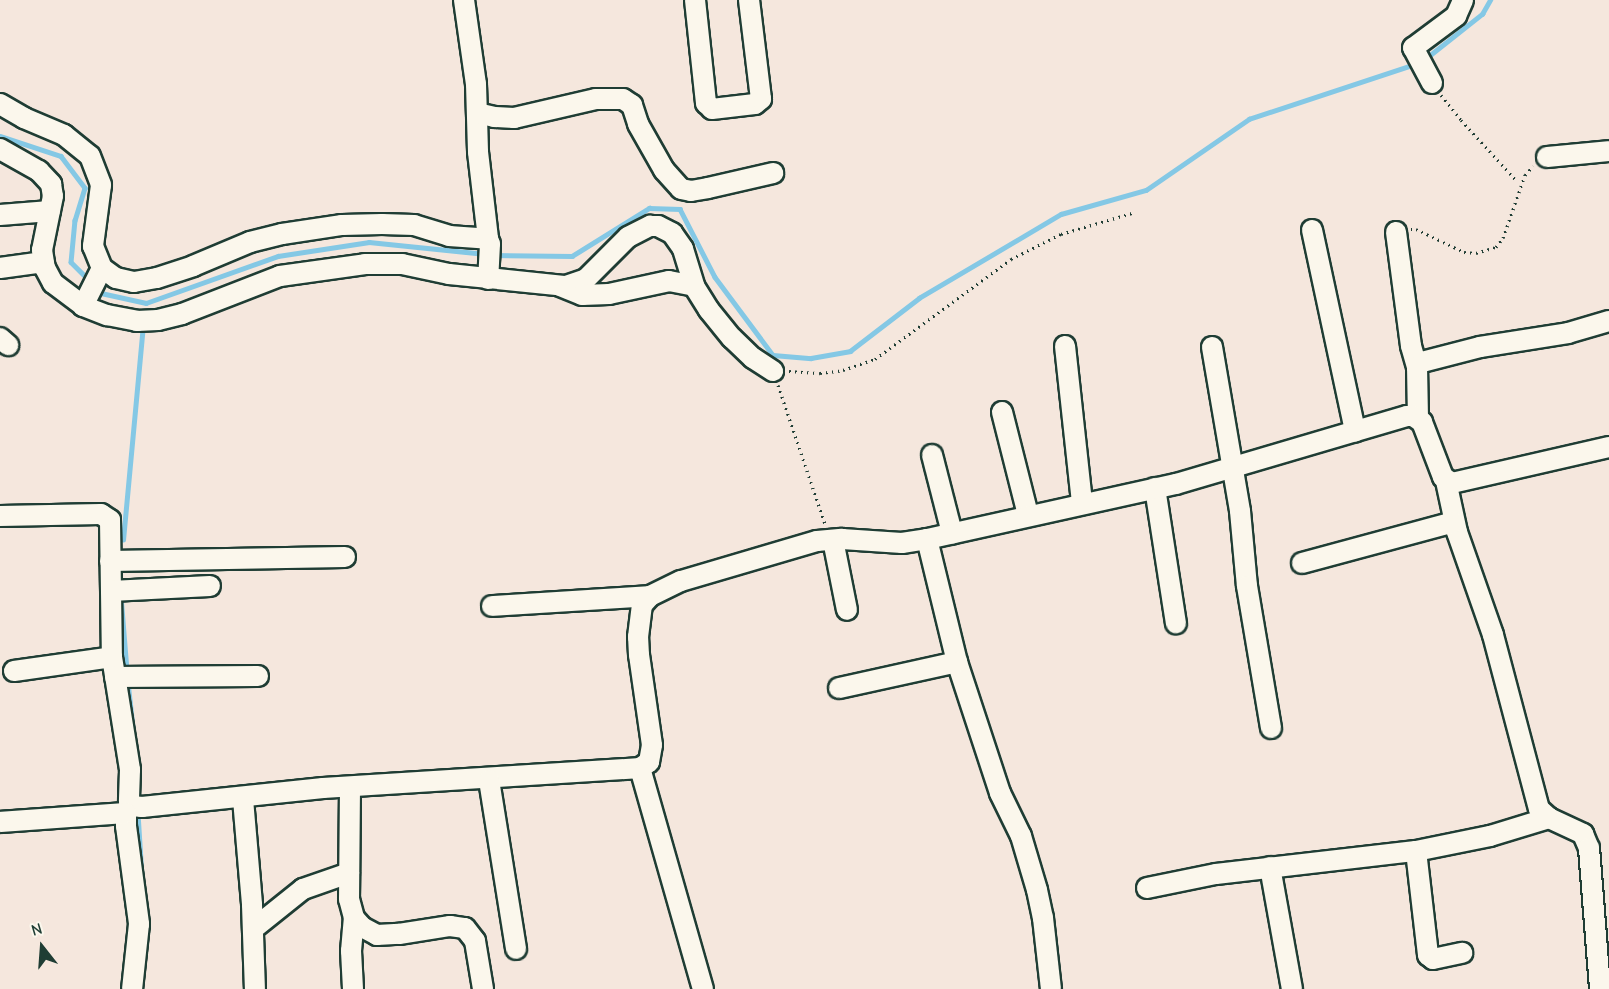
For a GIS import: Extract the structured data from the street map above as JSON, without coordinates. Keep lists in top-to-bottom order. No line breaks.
{"north":"top"}
